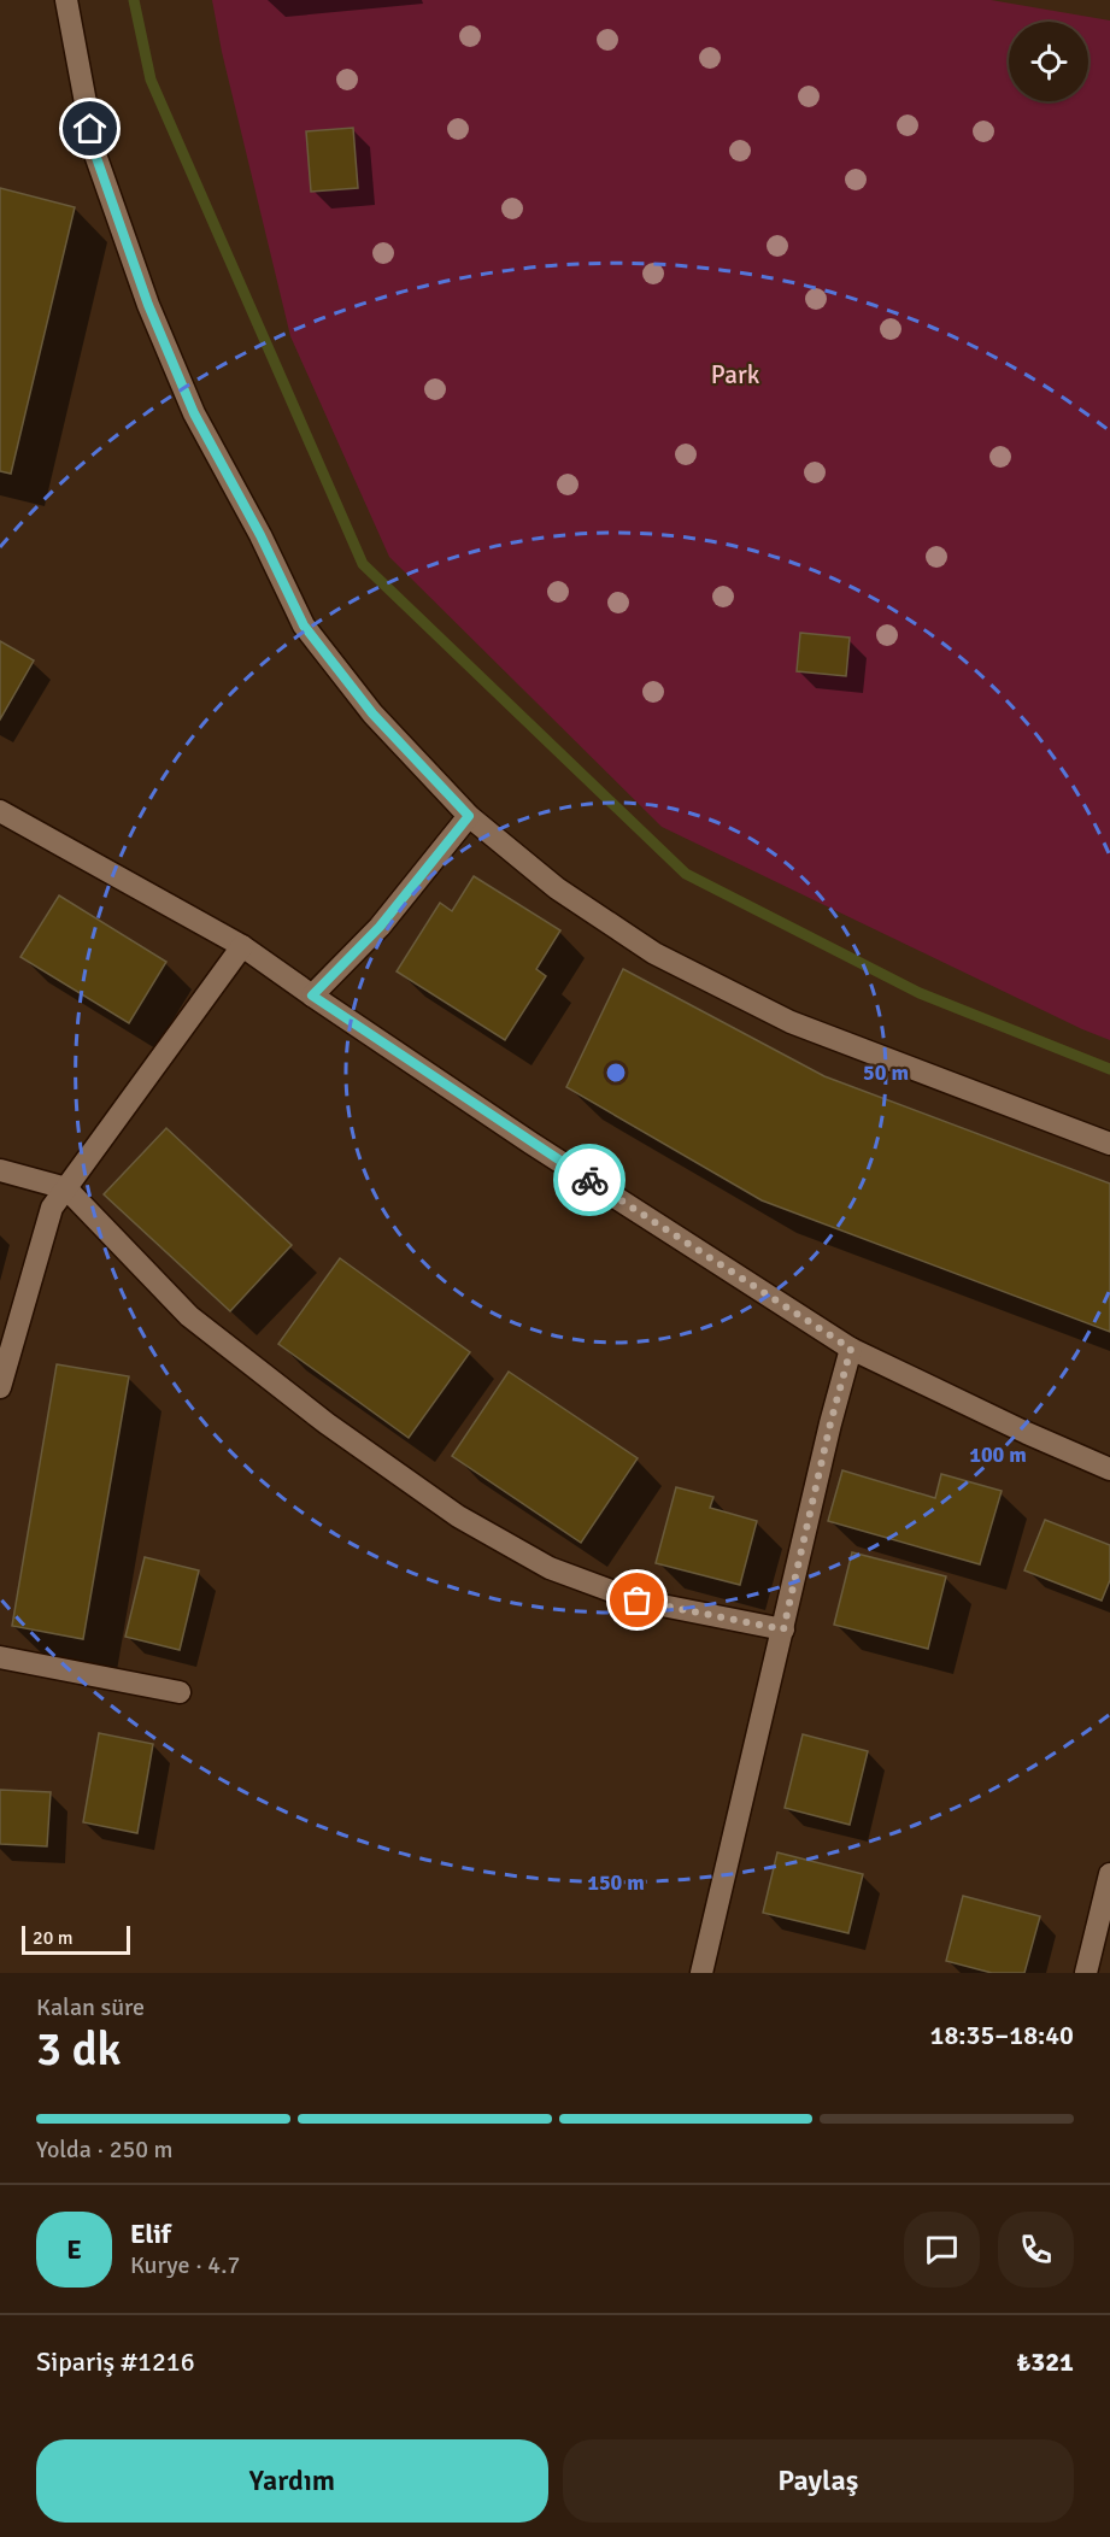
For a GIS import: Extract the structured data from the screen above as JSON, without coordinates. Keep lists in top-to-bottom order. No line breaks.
{"parks":["Park"],"scale_bar":"20 m","page":{"scale":"20 m","heading":["3 dk","Kalan süre","18:35–18:40"],"panel":["Elif","Kurye · 4.7","Sipariş #1216","₺321"],"bar":"Yolda · 250 m","round":"E","buttons":["Yardım","Paylaş"]},"rings":["50 m","100 m","150 m"]}
